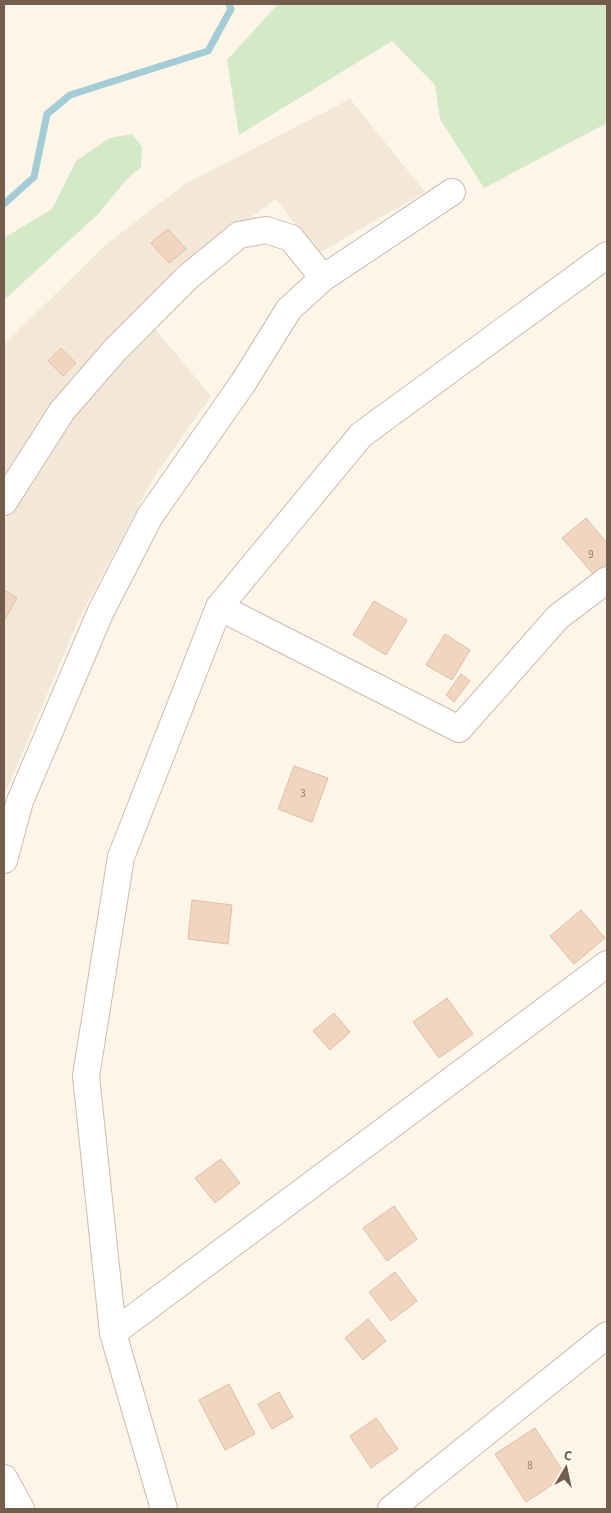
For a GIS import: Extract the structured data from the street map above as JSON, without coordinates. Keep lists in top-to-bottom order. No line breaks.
{"house_numbers":["9","3","8"],"north":"top"}
